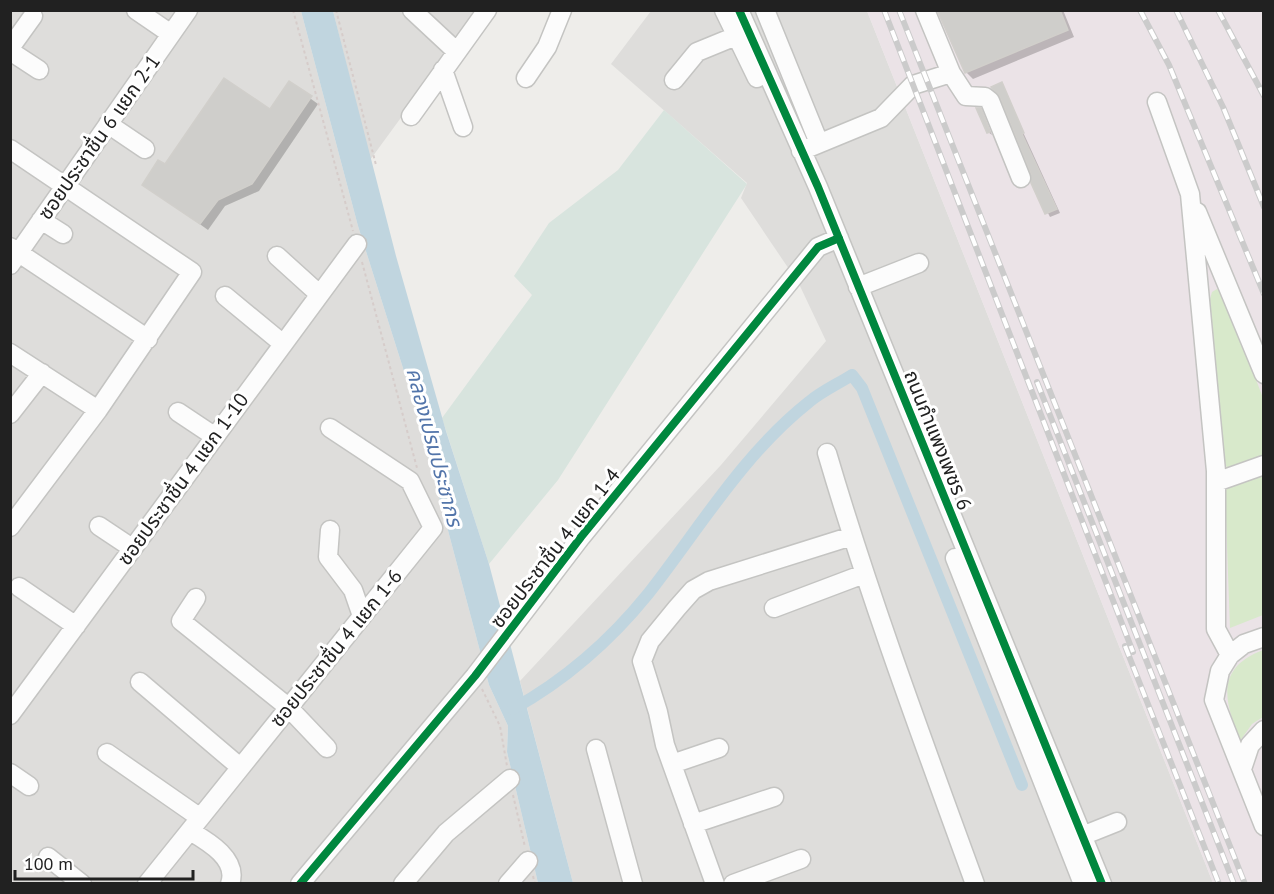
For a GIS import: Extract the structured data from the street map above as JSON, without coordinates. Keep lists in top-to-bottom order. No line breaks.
{"streets":{"street":["ซอยประชาชื่น 6 แยก 2-1","ถนนกำแพงเพชร 6","ซอยประชาชื่น 4 แยก 1-10","ซอยประชาชื่น 4 แยก 1-4","ซอยประชาชื่น 4 แยก 1-6"]},"crossings":[["ถนนกำแพงเพชร 6","ซอยประชาชื่น 4 แยก 1-4"]],"water":["คลองเปรมประชากร"],"scale_bar":"100 m"}
